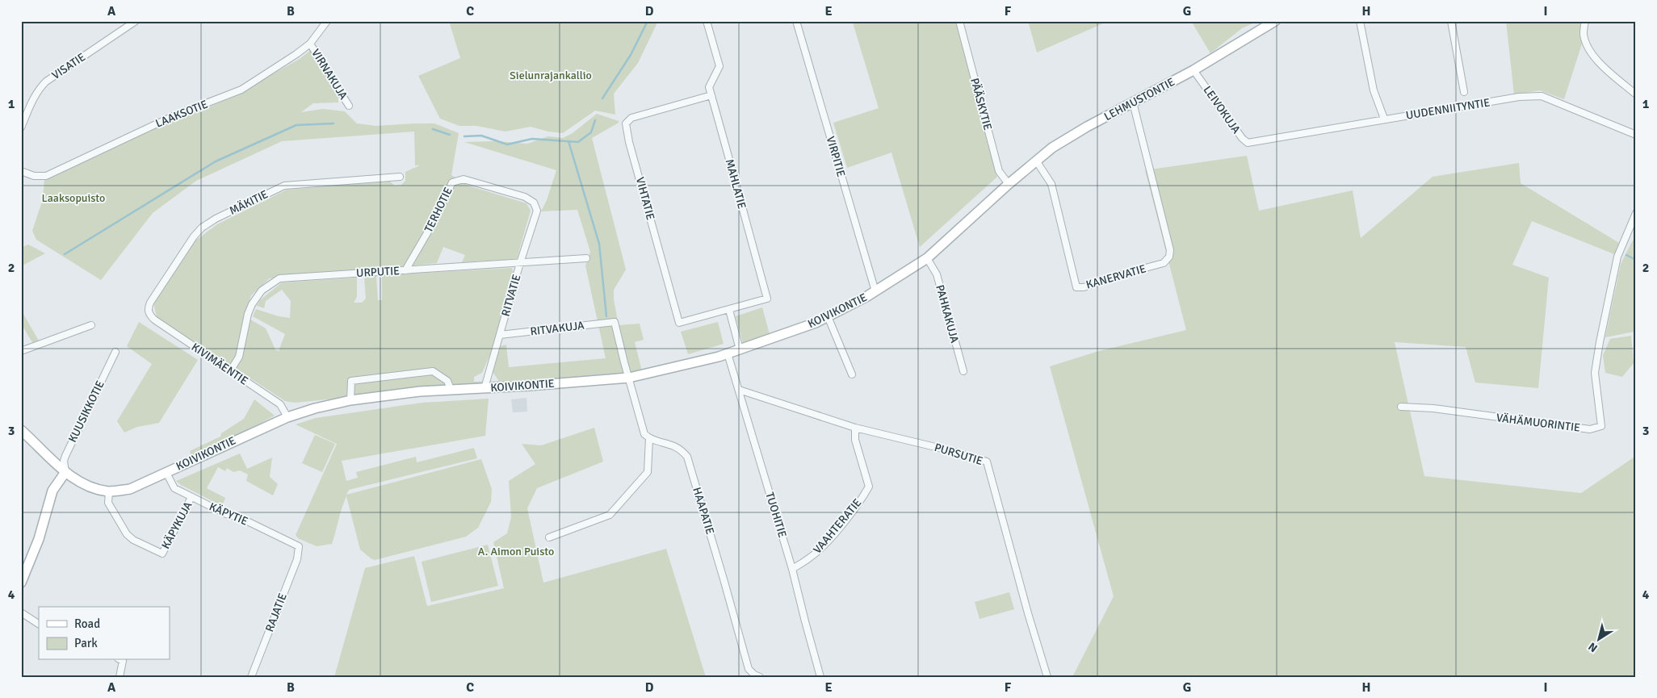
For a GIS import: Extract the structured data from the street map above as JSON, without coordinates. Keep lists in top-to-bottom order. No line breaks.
{"streets":{"main road":["LEHMUSTONTIE","KOIVIKONTIE"],"street":["VISATIE","VIRNAKUJA","PÄÄSKYTIE","UUDENNIITYNTIE","LEIVOKUJA","LAAKSOTIE","VIRPITIE","MAHLATIE","VIHTATIE","MÄKITIE","TERHOTIE","URPUTIE","KANERVATIE","RITVATIE","PAHKAKUJA","RITVAKUJA","KIVIMÄENTIE","KUUSIKKOTIE","VÄHÄMUORINTIE","PURSUTIE","HAAPATIE","KÄPYTIE","TUOHITIE","KÄPYKUJA","VAAHTERATIE","RAJATIE"]},"crossings":[["VIRNAKUJA","LAAKSOTIE"],["LEHMUSTONTIE","PÄÄSKYTIE"],["LEHMUSTONTIE","LEIVOKUJA"],["LEHMUSTONTIE","KANERVATIE"],["LEHMUSTONTIE","KOIVIKONTIE"],["PÄÄSKYTIE","KOIVIKONTIE"],["UUDENNIITYNTIE","LEIVOKUJA"],["VIRPITIE","KOIVIKONTIE"],["MAHLATIE","VIHTATIE"],["MÄKITIE","KIVIMÄENTIE"],["TERHOTIE","URPUTIE"],["TERHOTIE","RITVATIE"],["URPUTIE","RITVATIE"],["URPUTIE","KIVIMÄENTIE"],["RITVATIE","KOIVIKONTIE"],["RITVATIE","RITVAKUJA"],["KOIVIKONTIE","PAHKAKUJA"],["KOIVIKONTIE","RITVAKUJA"],["KOIVIKONTIE","KIVIMÄENTIE"],["KOIVIKONTIE","KUUSIKKOTIE"],["KOIVIKONTIE","KÄPYTIE"],["KOIVIKONTIE","TUOHITIE"],["KOIVIKONTIE","KÄPYKUJA"],["PURSUTIE","TUOHITIE"],["PURSUTIE","VAAHTERATIE"],["KÄPYTIE","KÄPYKUJA"],["KÄPYTIE","RAJATIE"],["TUOHITIE","VAAHTERATIE"]],"parks":["Sielunrajankallio","Laaksopuisto","A. Aimon Puisto"],"legend":["Road","Park"],"north":"bottom left","grid":{"columns":["A","B","C","D","E","F","G","H","I"],"rows":["1","2","3","4"]}}
